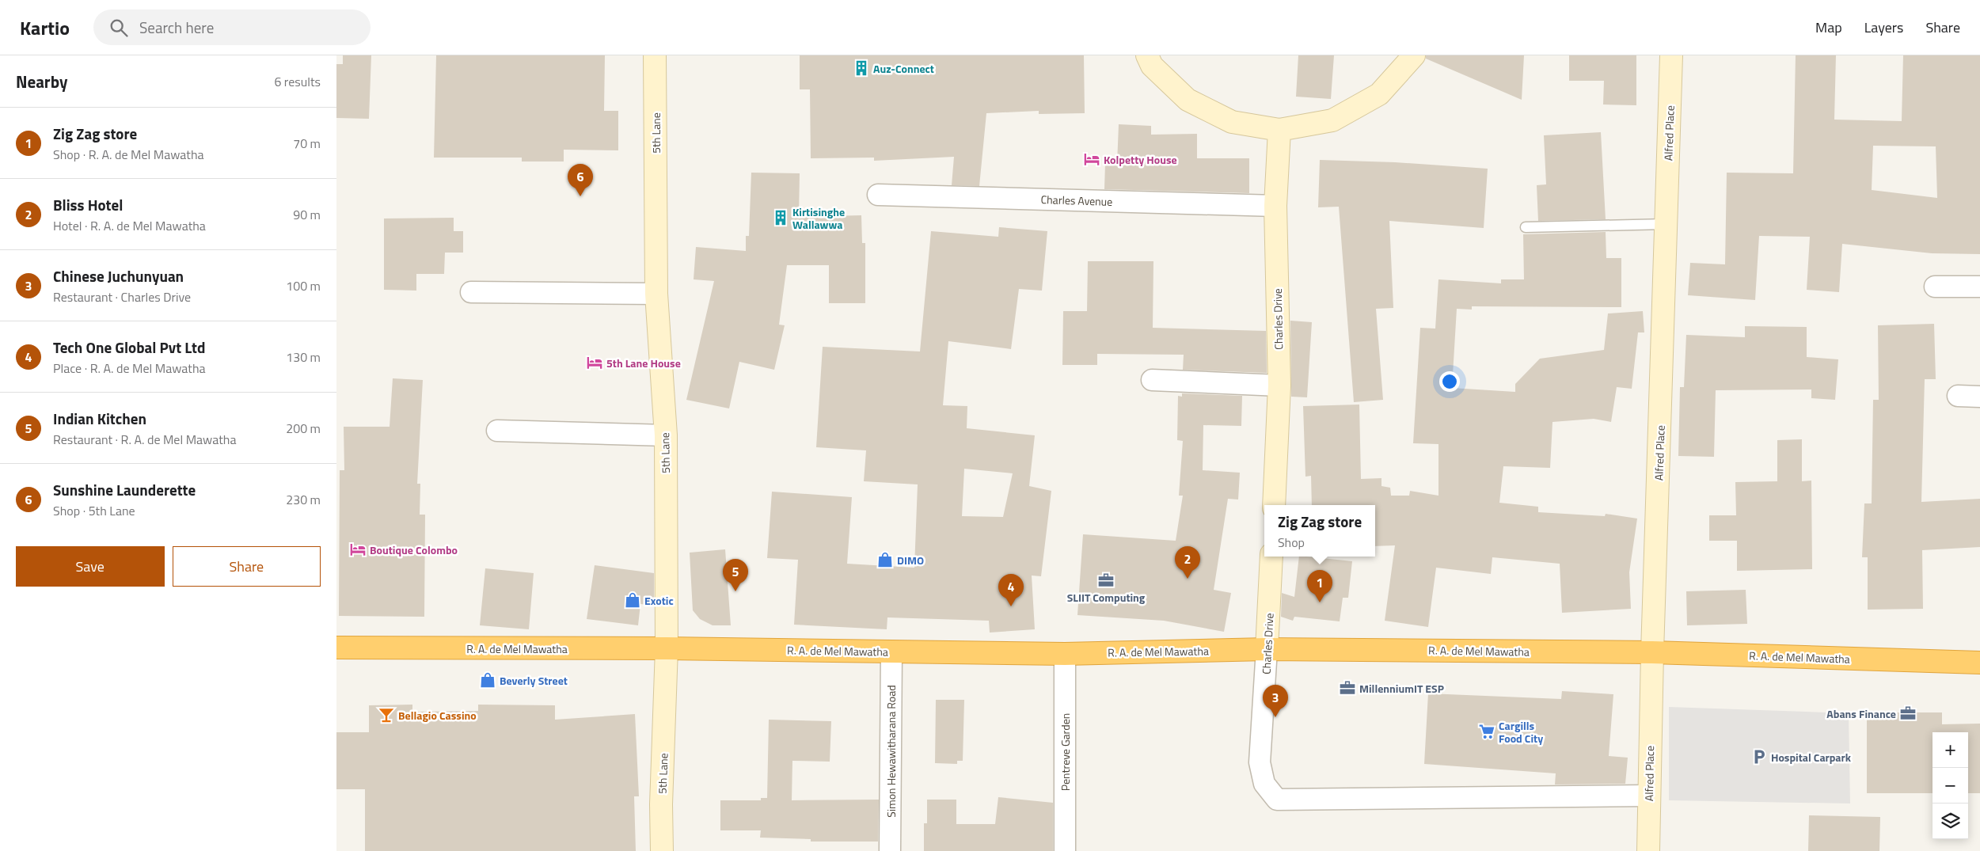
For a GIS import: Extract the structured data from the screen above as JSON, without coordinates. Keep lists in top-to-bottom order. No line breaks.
{"streets":{"highway":["R. A. de Mel Mawatha"],"main road":["5th Lane","Alfred Place","Charles Drive"],"street":["Charles Avenue","Simon Hewawitharana Road","Pentreve Garden"]},"crossings":[["5th Lane","R. A. de Mel Mawatha"],["Alfred Place","Charles Drive"],["Alfred Place","R. A. de Mel Mawatha"],["Charles Avenue","Charles Drive"],["Charles Drive","R. A. de Mel Mawatha"],["R. A. de Mel Mawatha","Simon Hewawitharana Road"],["R. A. de Mel Mawatha","Pentreve Garden"]],"places":{"building":["Auz-Connect","Kirtisinghe Wallawwa"],"hotel":["Kolpetty House","5th Lane House","Boutique Colombo"],"shop":["DIMO","Exotic","Beverly Street"],"office":["SLIIT Computing","MillenniumIT ESP","Abans Finance"],"bar":["Bellagio Cassino"],"supermarket":["Cargills Food City"],"parking":["Hospital Carpark"]},"page":{"header":"Kartio","search":"Search here","nav":["Map","Layers","Share"],"heading":["Nearby","6 results"],"list":[{"mark":"1","name":"Zig Zag store","note":"Shop · R. A. de Mel Mawatha","value":"70 m"},{"mark":"2","name":"Bliss Hotel","note":"Hotel · R. A. de Mel Mawatha","value":"90 m"},{"mark":"3","name":"Chinese Juchunyuan","note":"Restaurant · Charles Drive","value":"100 m"},{"mark":"4","name":"Tech One Global Pvt Ltd","note":"Place · R. A. de Mel Mawatha","value":"130 m"},{"mark":"5","name":"Indian Kitchen","note":"Restaurant · R. A. de Mel Mawatha","value":"200 m"},{"mark":"6","name":"Sunshine Launderette","note":"Shop · 5th Lane","value":"230 m"}],"pins":["6","2","5","1","4","3"],"popup":["Zig Zag store","Shop"],"buttons":["Save","Share"],"map_buttons":["+","−"]}}
